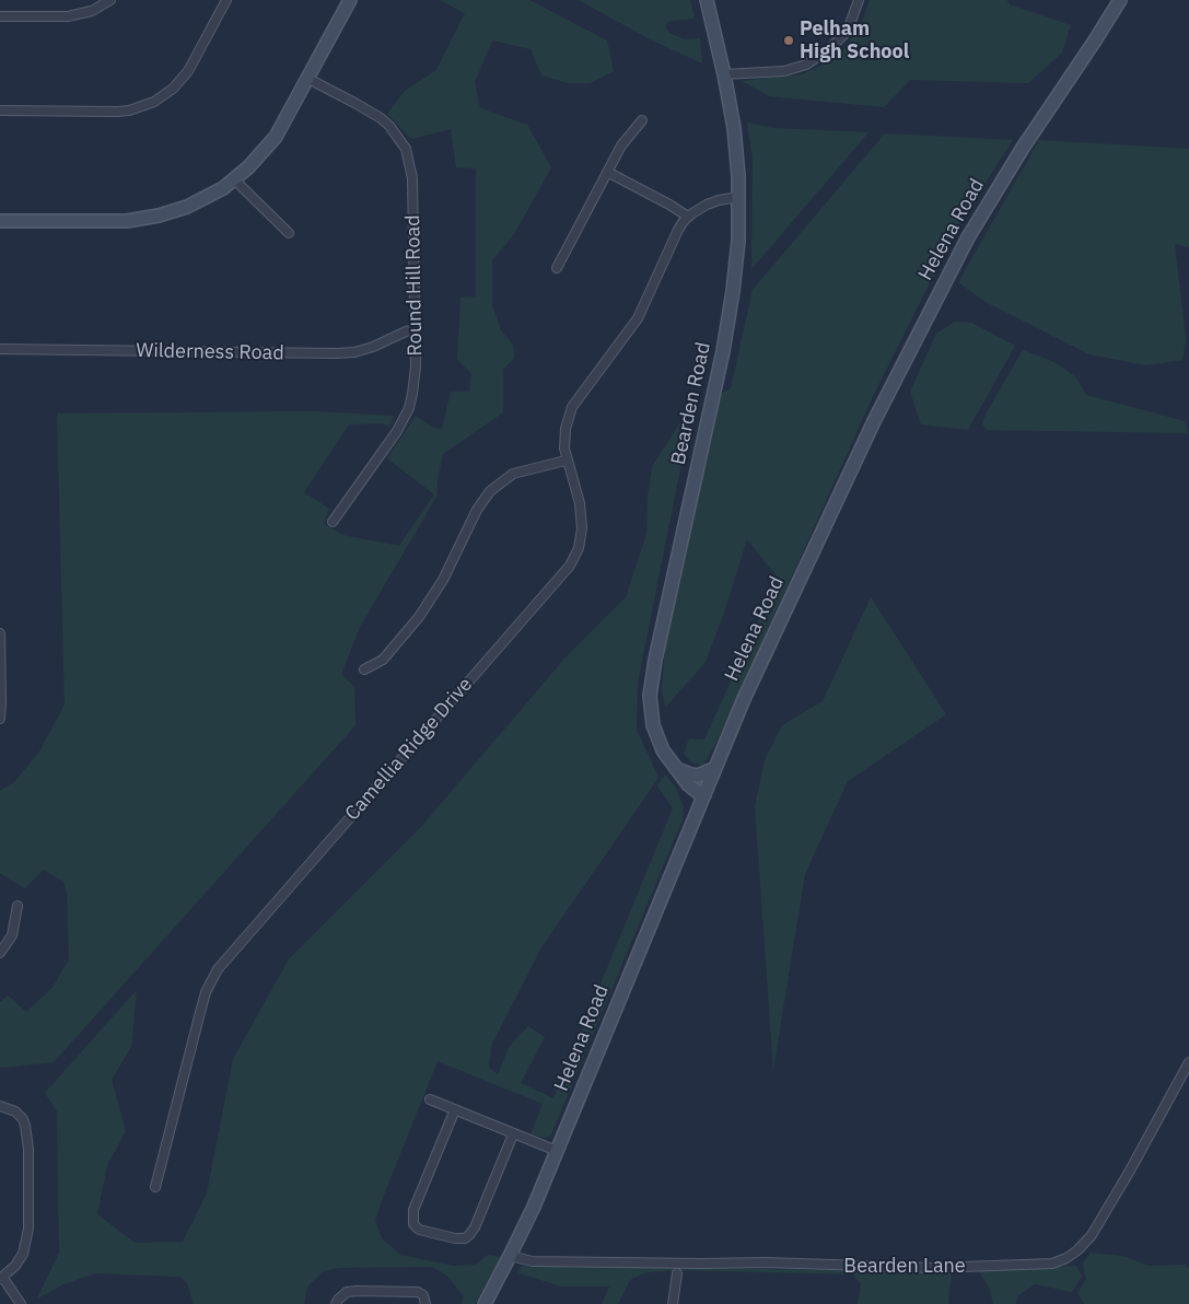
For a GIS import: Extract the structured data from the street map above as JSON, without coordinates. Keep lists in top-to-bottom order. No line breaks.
{"streets":{"main road":["Helena Road","Bearden Road"],"street":["Round Hill Road","Wilderness Road","Camellia Ridge Drive","Bearden Lane"]},"crossings":[["Helena Road","Bearden Road"],["Helena Road","Bearden Lane"],["Round Hill Road","Wilderness Road"]],"places":["Pelham High School"]}
